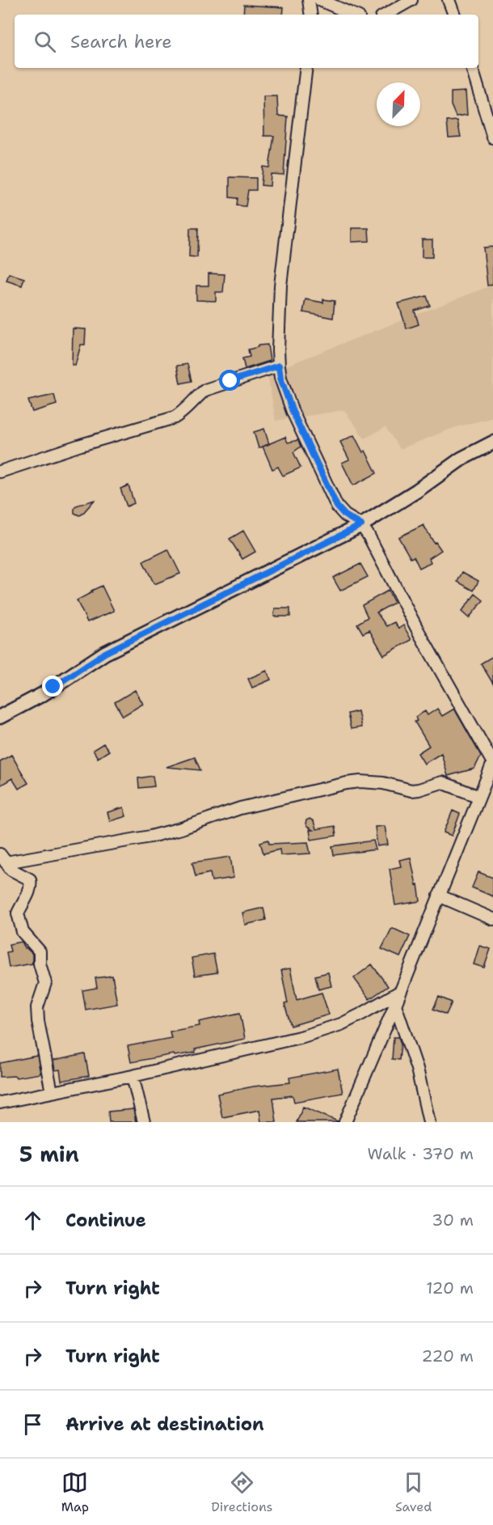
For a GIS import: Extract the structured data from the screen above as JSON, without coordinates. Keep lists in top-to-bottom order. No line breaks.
{"north":"top right","page":{"search":"Search here","heading":["5 min","Walk · 370 m"],"list":[["Continue","30 m"],["Turn right","120 m"],["Turn right","220 m"],"Arrive at destination"],"nav":["Map","Directions","Saved"]}}
